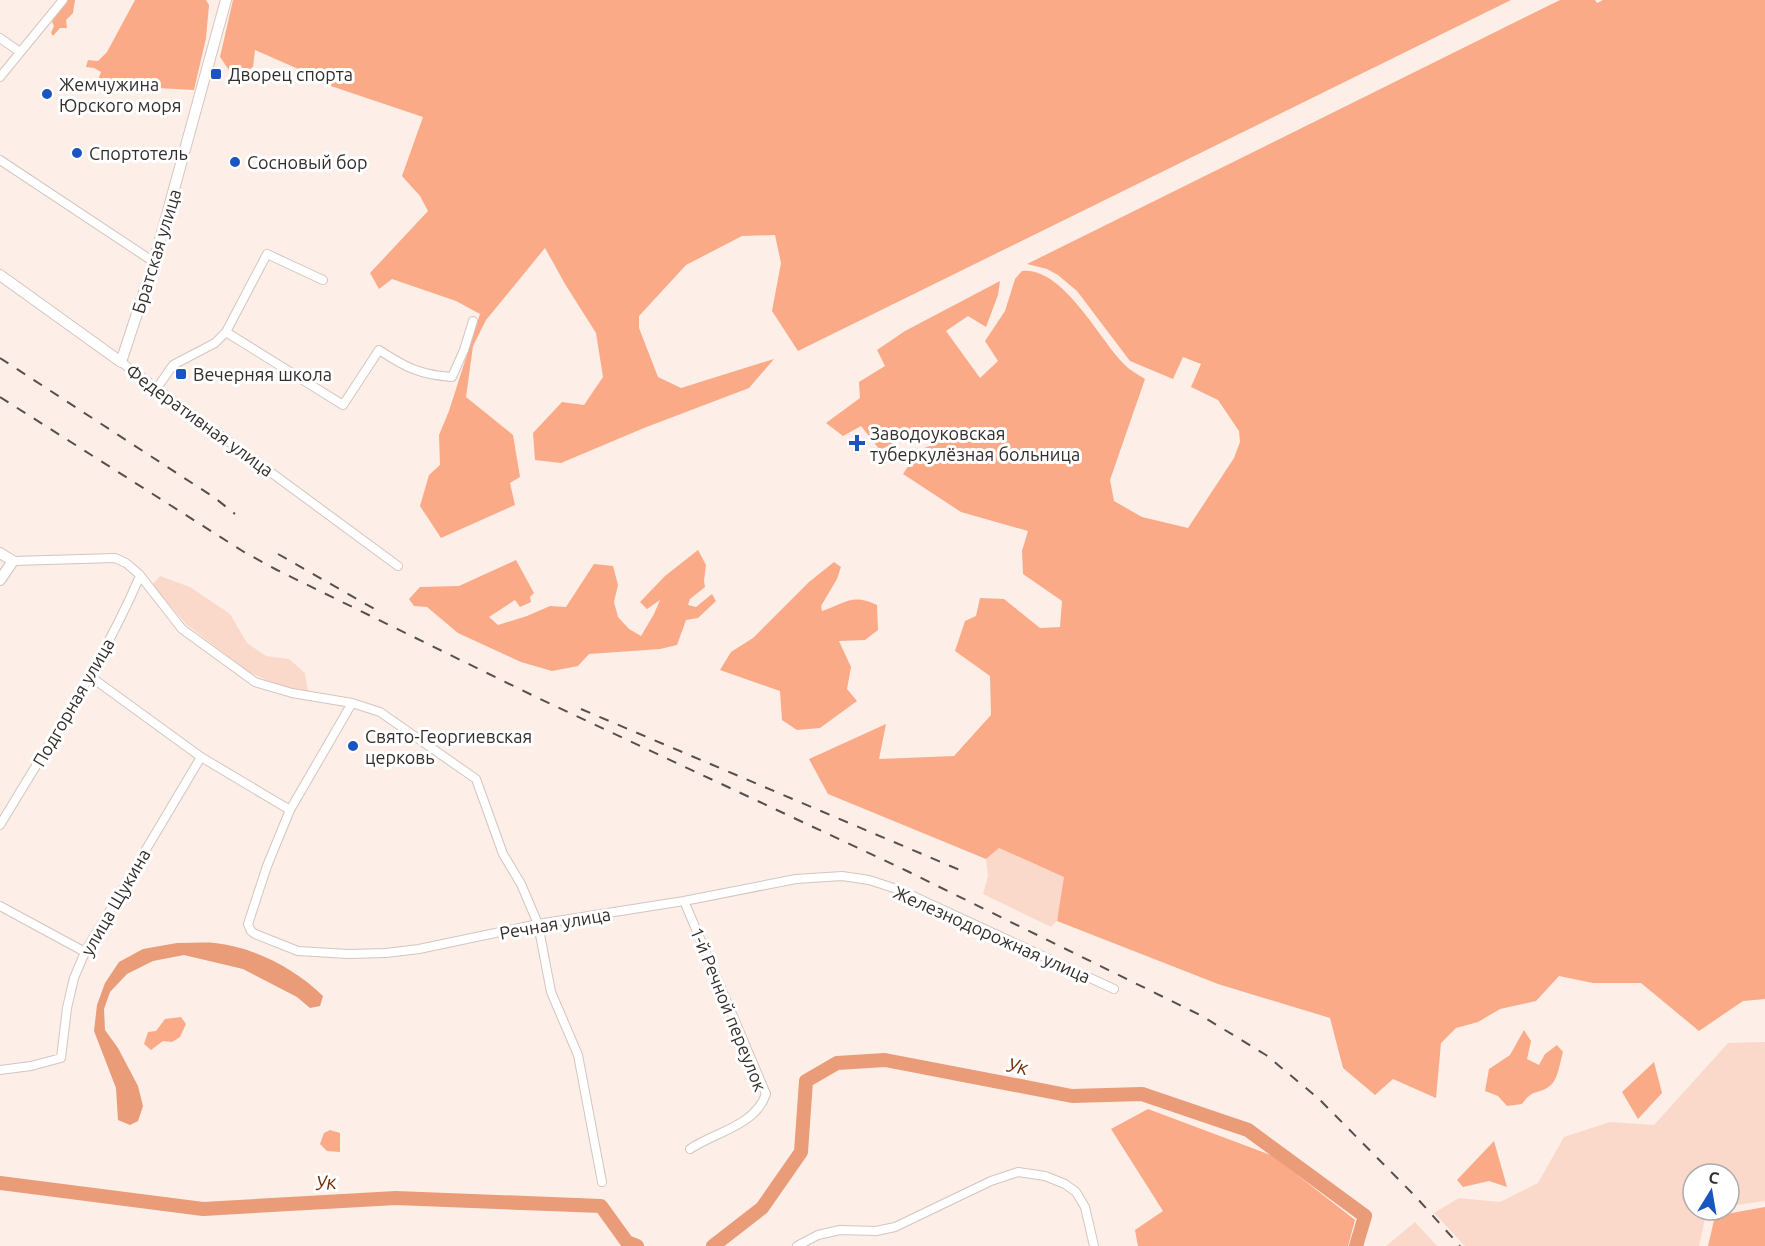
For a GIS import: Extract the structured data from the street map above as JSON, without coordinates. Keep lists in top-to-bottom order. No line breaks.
{"streets":{"street":["Братская улица","Федеративная улица","Подгорная улица","улица Щукина","Речная улица","Железнодорожная улица","1-й Речной переулок"]},"crossings":[["Братская улица","Федеративная улица"],["Речная улица","Железнодорожная улица"],["Речная улица","1-й Речной переулок"]],"water":["Ук"],"places":{"transit":["Дворец спорта","Вечерняя школа"],"other":["Жемчужина Юрского моря","Спортотель","Сосновый бор","Свято-Георгиевская церковь"],"health":["Заводоуковская туберкулёзная больница"]},"north":"top"}
